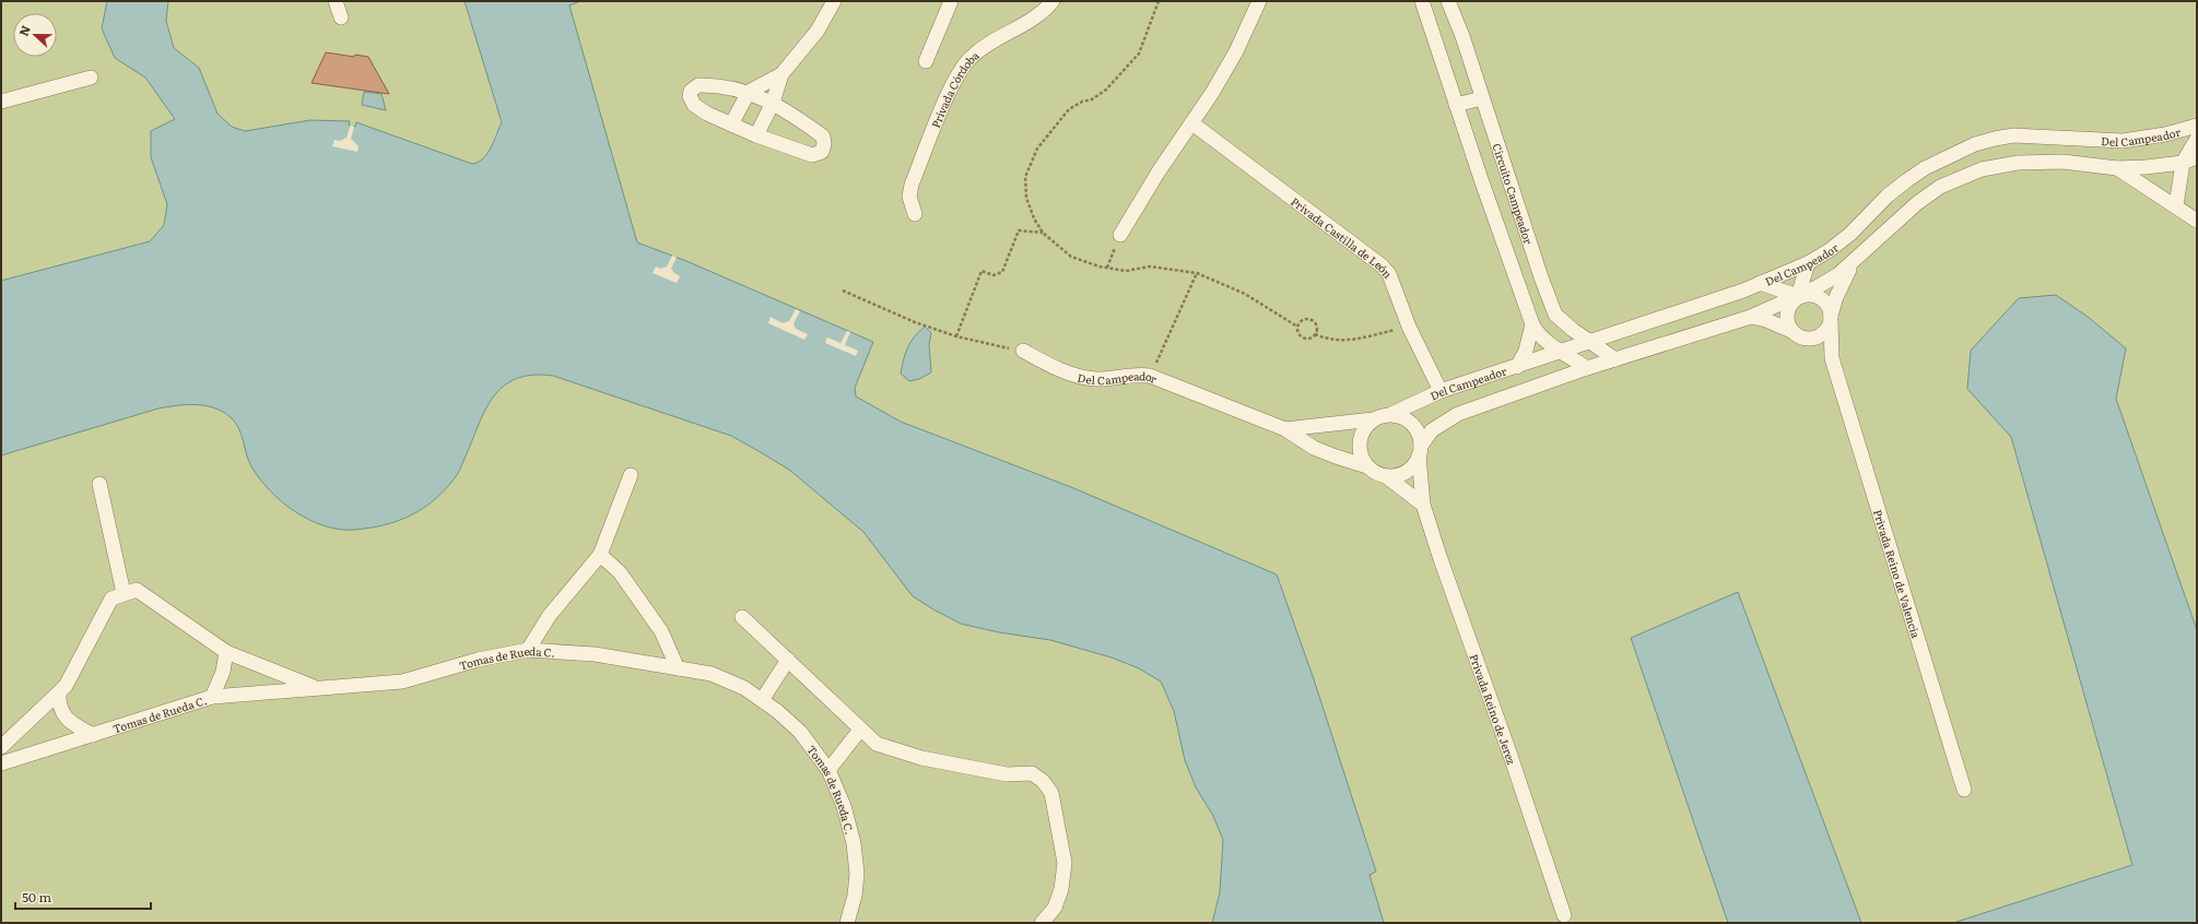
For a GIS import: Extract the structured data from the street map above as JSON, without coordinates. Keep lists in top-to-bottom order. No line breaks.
{"streets":{"street":["Privada Córdoba","Del Campeador","Circuito Campeador","Privada Castilla de León","Privada Reino de Valencia","Tomas de Rueda C.","Privada Reino de Jerez"]},"crossings":[["Del Campeador","Circuito Campeador"],["Del Campeador","Privada Castilla de León"],["Del Campeador","Privada Reino de Jerez"]],"scale_bar":"50 m","north":"left"}
